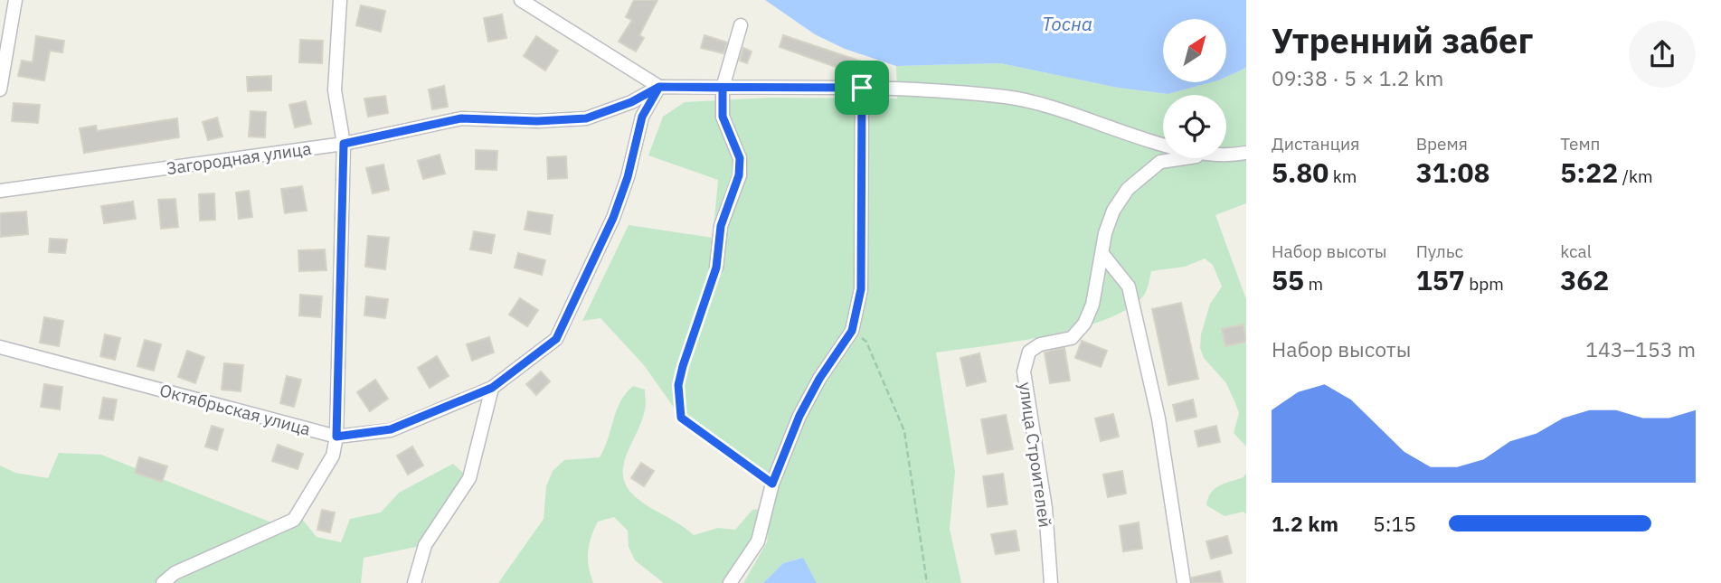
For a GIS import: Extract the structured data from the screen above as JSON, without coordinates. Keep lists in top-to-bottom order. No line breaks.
{"streets":{"street":["Загородная улица","Октябрьская улица","улица Строителей"]},"crossings":[["Загородная улица","Октябрьская улица"]],"water":["Тосна"],"north":"top right","page":{"heading":["Утренний забег","09:38 · 5 × 1.2 km"],"stats":[["Дистанция","5.80 km"],["Время","31:08"],["Темп","5:22 /km"],["Набор высоты","55 m"],["Пульс","157 bpm"],["kcal","362"]],"chart":["Набор высоты","143–153 m"],"list":[{"name":"1.2 km","note":"5:15"}]}}
